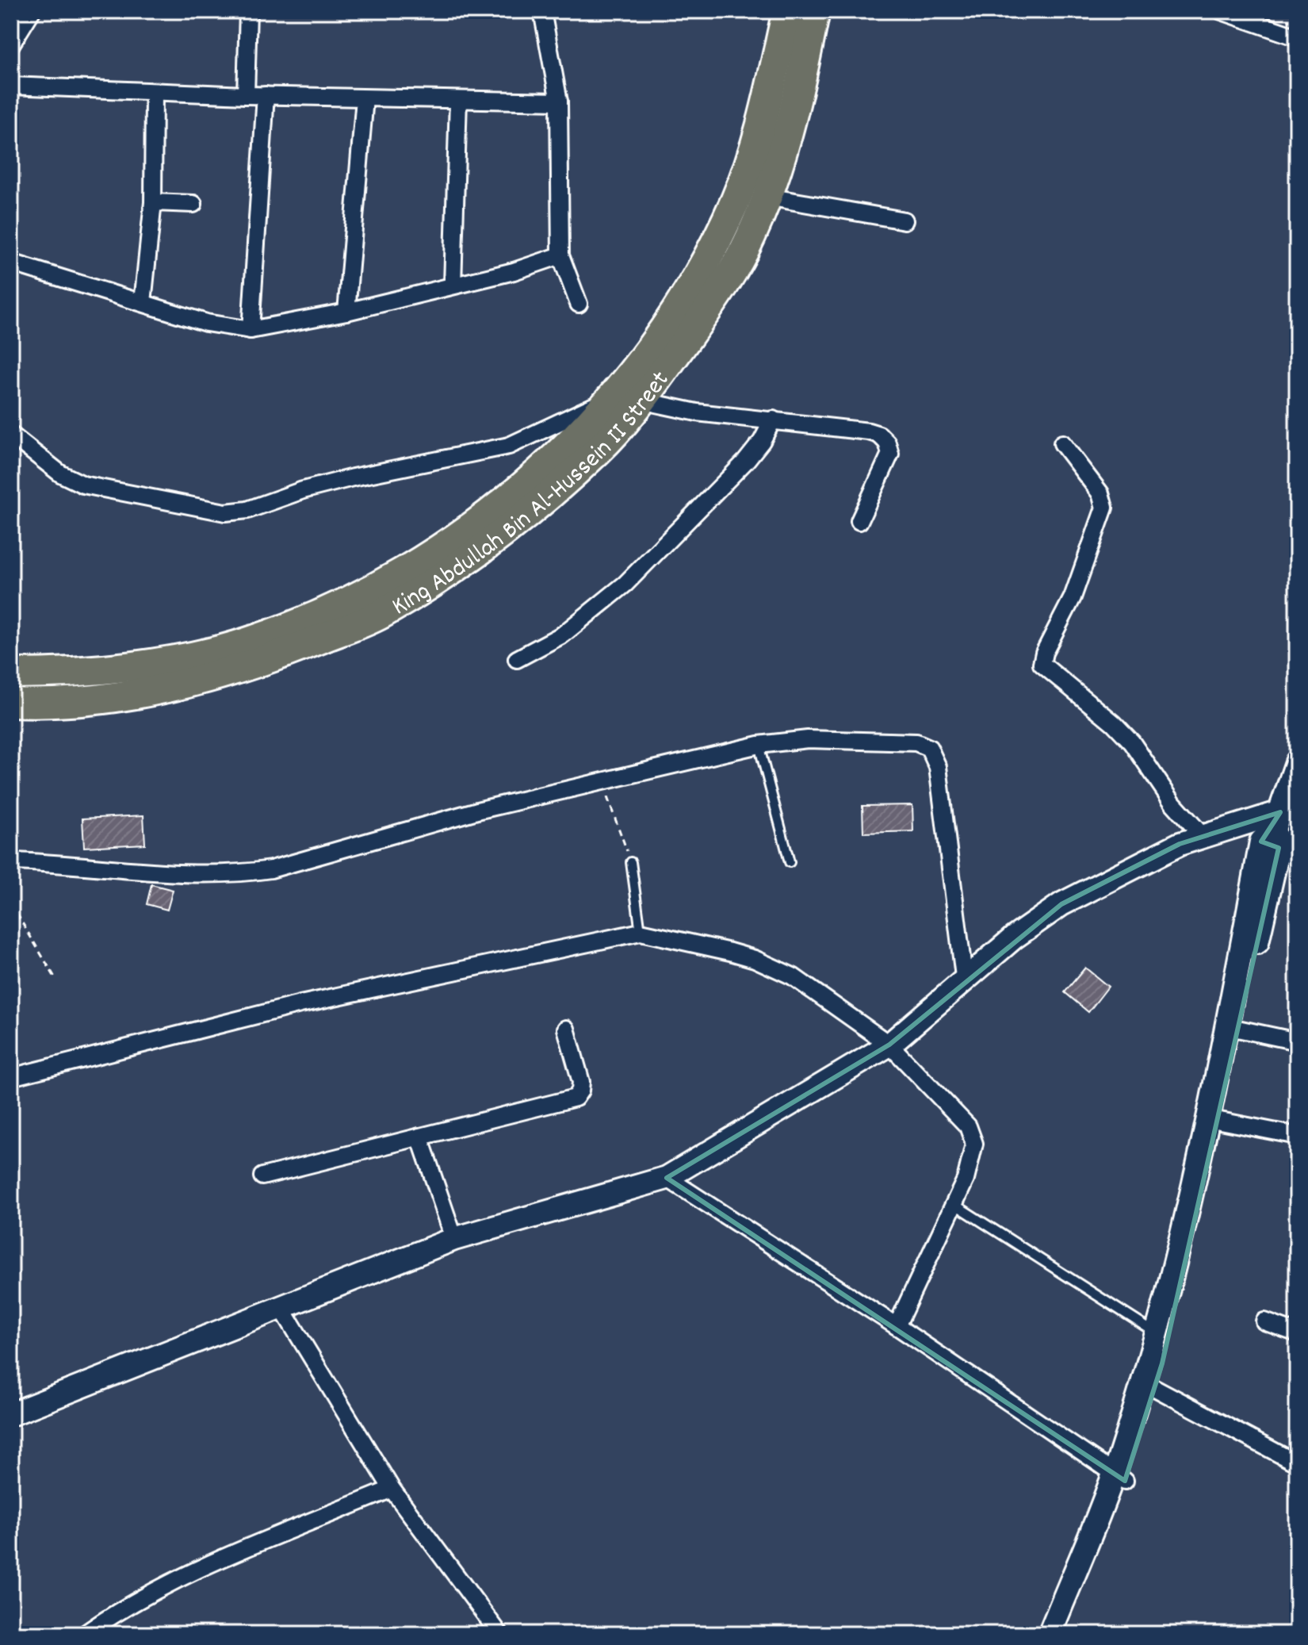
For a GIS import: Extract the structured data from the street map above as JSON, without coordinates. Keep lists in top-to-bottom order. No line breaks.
{"streets":{"highway":["King Abdullah Bin Al-Hussein II Street"]}}
